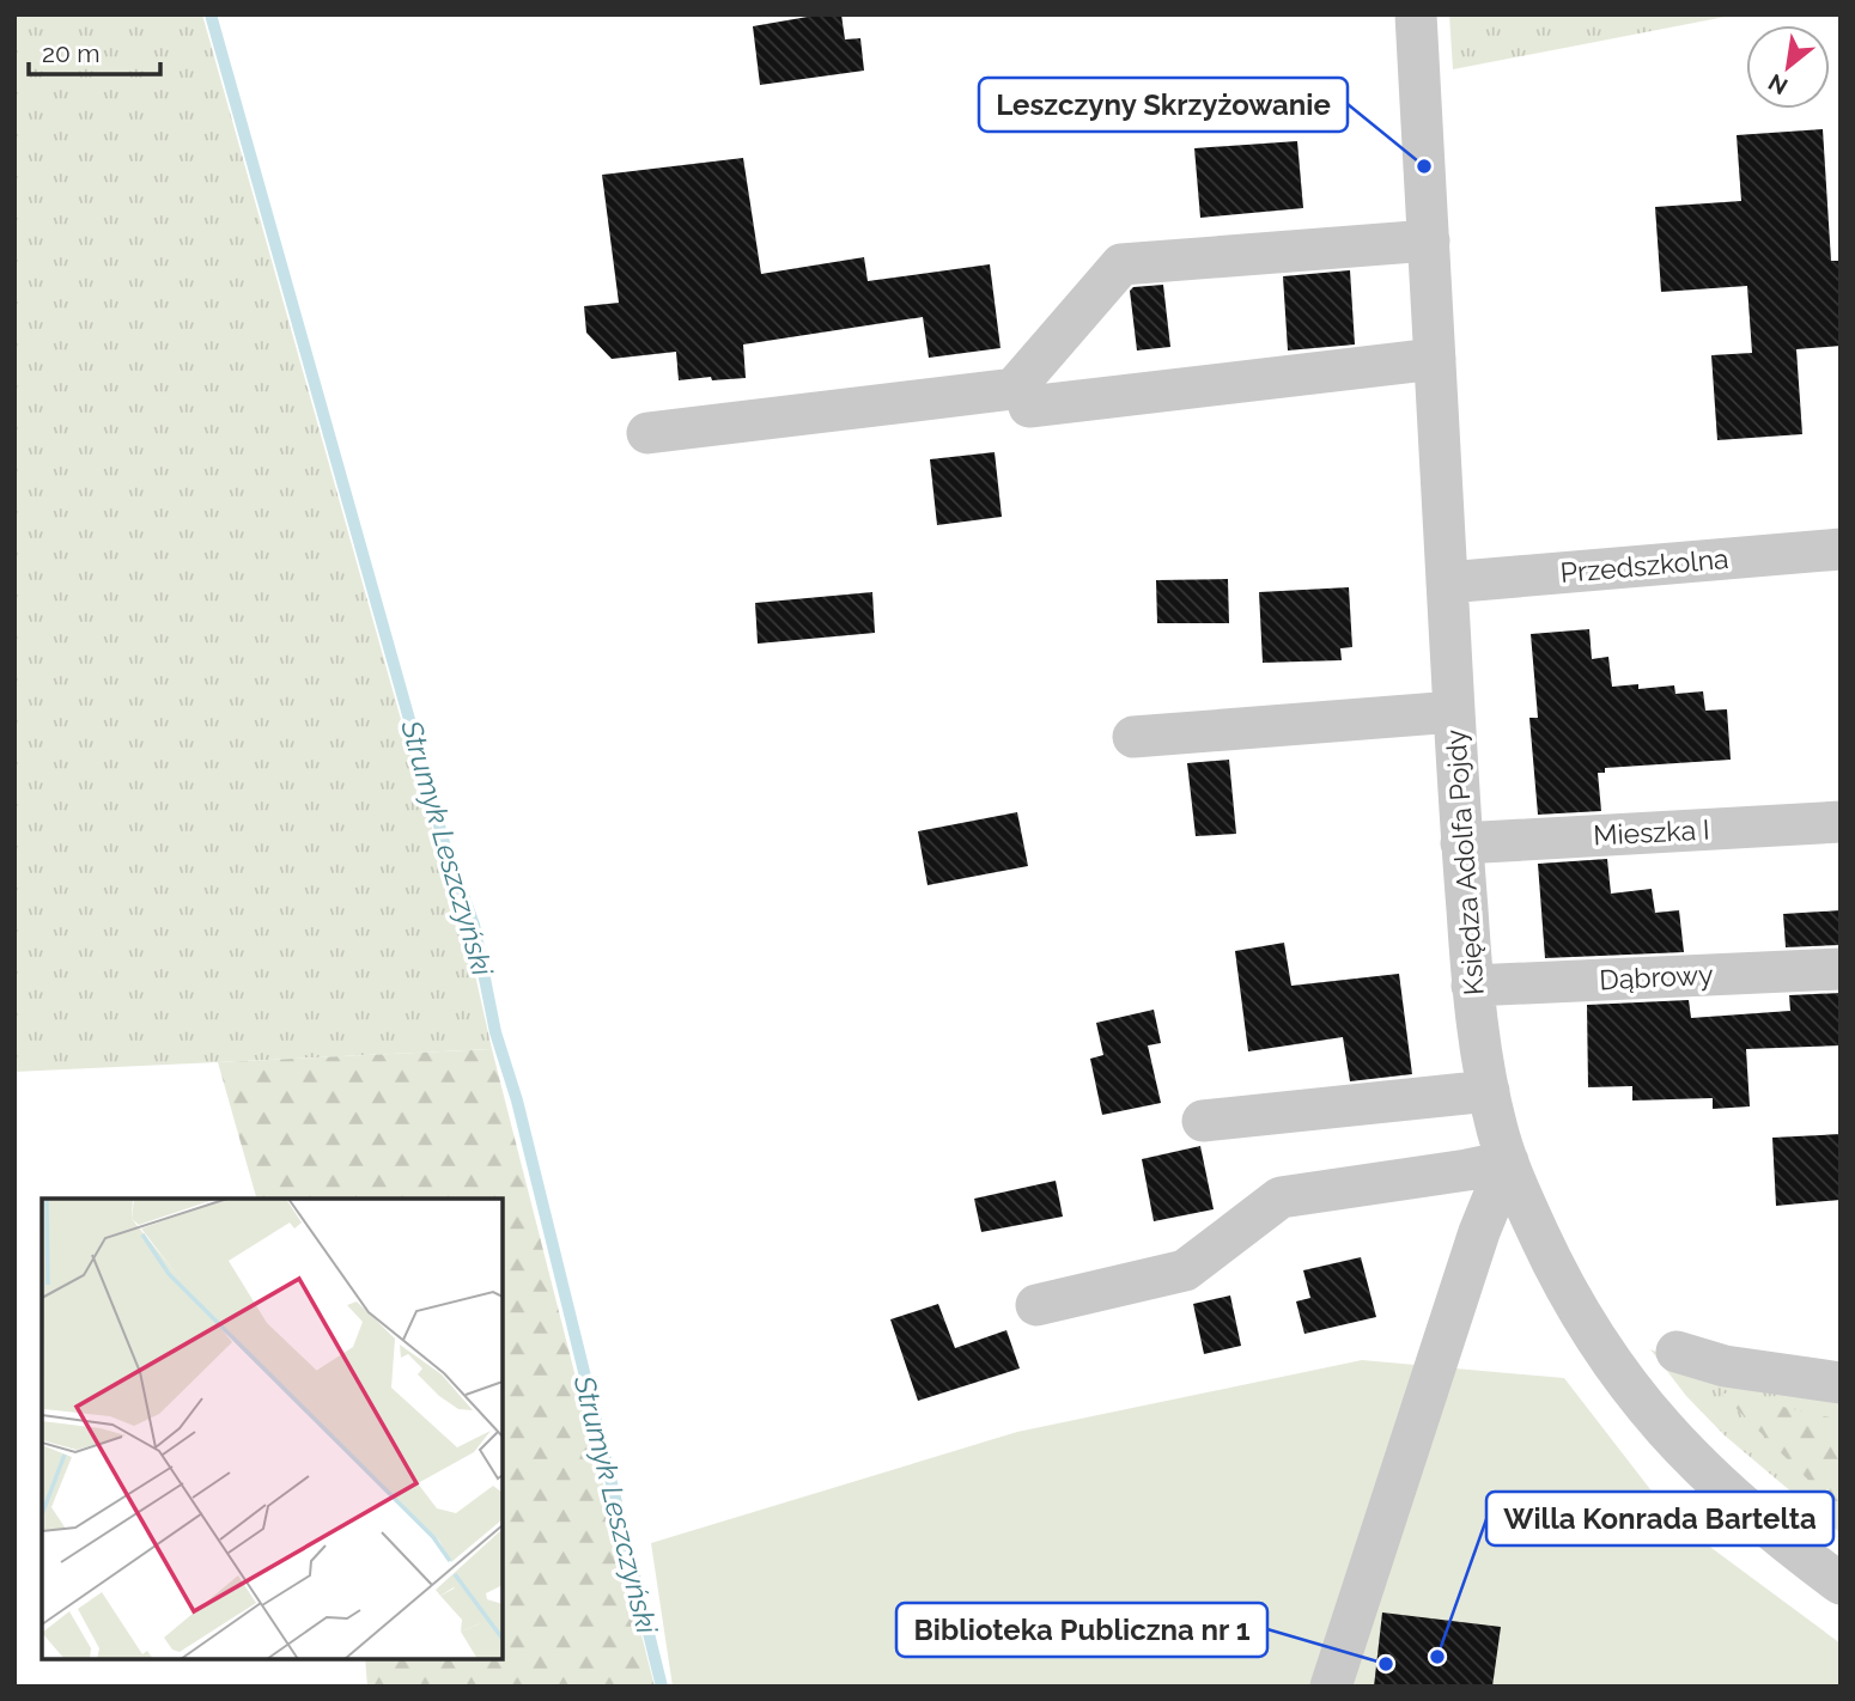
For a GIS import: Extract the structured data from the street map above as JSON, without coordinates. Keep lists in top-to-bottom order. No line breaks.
{"streets":{"street":["Przedszkolna","Mieszka I","Księdza Adolfa Pojdy","Dąbrowy"]},"crossings":[["Przedszkolna","Księdza Adolfa Pojdy"],["Mieszka I","Księdza Adolfa Pojdy"],["Księdza Adolfa Pojdy","Dąbrowy"]],"water":["Strumyk Leszczyński"],"places":["Leszczyny Skrzyżowanie","Willa Konrada Bartelta","Biblioteka Publiczna nr 1"],"scale_bar":"20 m","north":"bottom left"}
